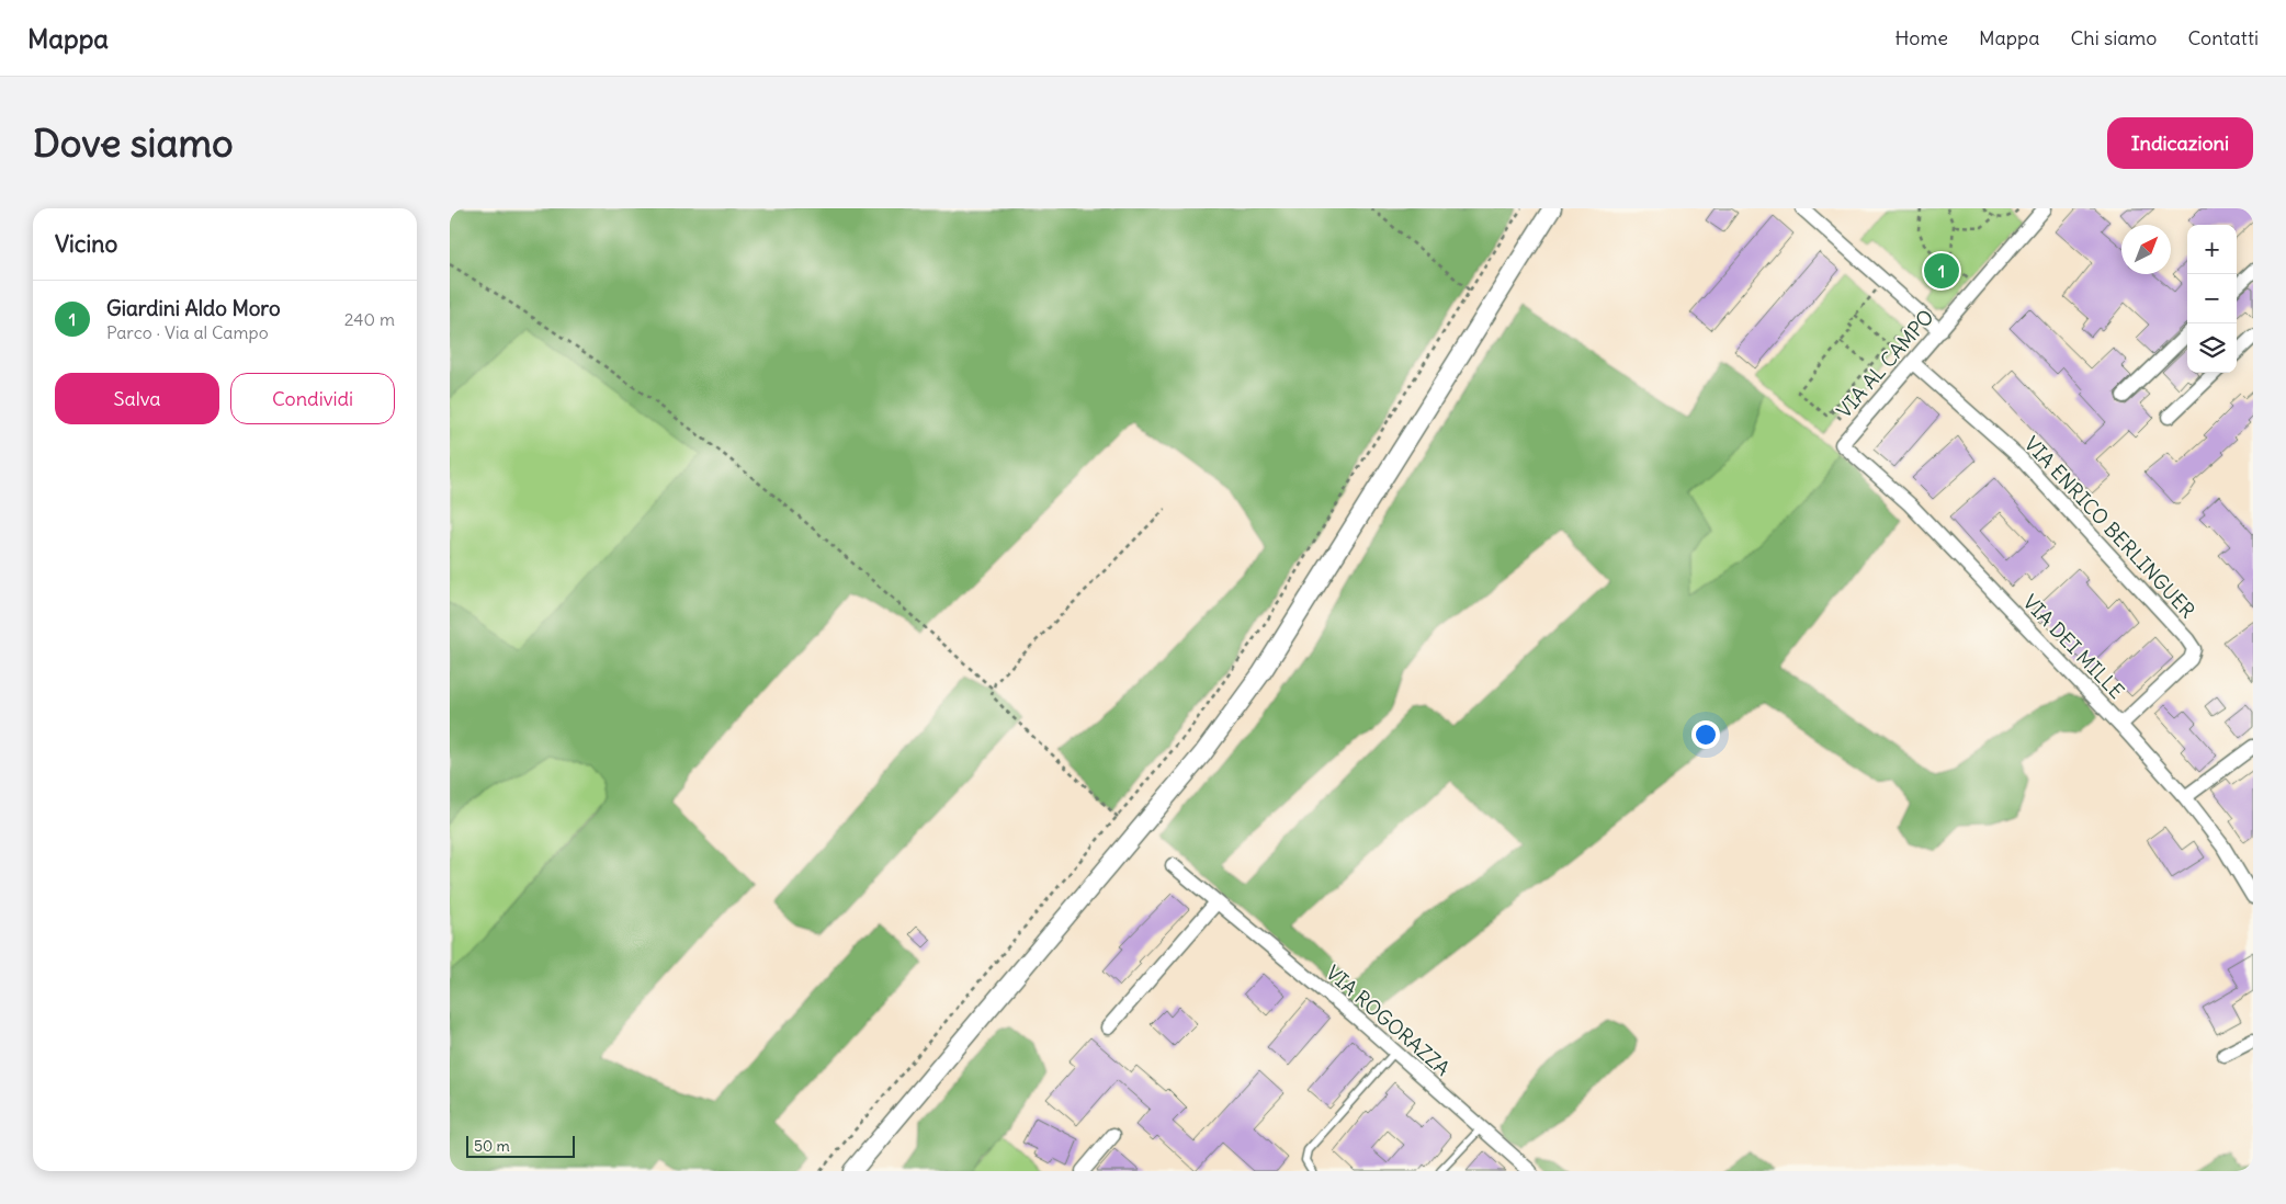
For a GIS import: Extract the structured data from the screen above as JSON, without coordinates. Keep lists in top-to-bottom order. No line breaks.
{"streets":{"street":["VIA AL CAMPO","VIA ENRICO BERLINGUER","VIA DEI MILLE","VIA ROGORAZZA"]},"crossings":[["VIA AL CAMPO","VIA ENRICO BERLINGUER"],["VIA AL CAMPO","VIA DEI MILLE"],["VIA ENRICO BERLINGUER","VIA DEI MILLE"]],"scale_bar":"50 m","north":"top right","page":{"header":"Mappa","nav":["Home","Mappa","Chi siamo","Contatti"],"buttons":["Indicazioni",["Salva","Condividi"]],"title":"Dove siamo","heading":"Vicino","map_buttons":["+","−"],"pins":"1","list":[{"mark":"1","name":"Giardini Aldo Moro","note":"Parco · Via al Campo","value":"240 m"}],"scale":"50 m"}}
